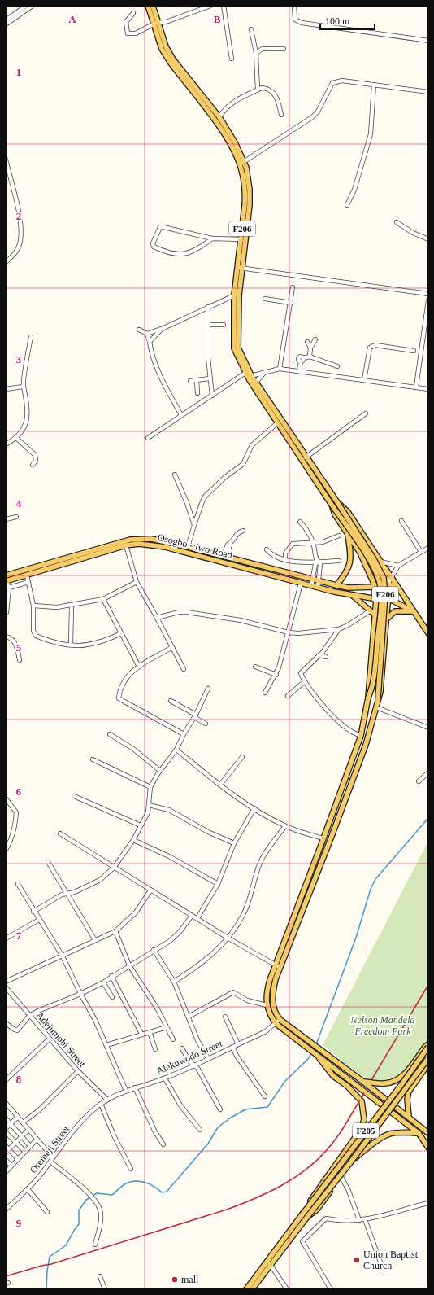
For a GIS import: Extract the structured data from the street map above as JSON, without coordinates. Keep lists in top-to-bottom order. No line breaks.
{"streets":{"main road":["F206","Osogbo - Iwo Road","F205"],"street":["Adejumobi Street","Alekuwodo Street","Oremeji Street"]},"crossings":[["Adejumobi Street","Alekuwodo Street"],["Adejumobi Street","Oremeji Street"],["Alekuwodo Street","Oremeji Street"]],"parks":["Nelson Mandela Freedom Park"],"places":["Union Baptist Church","mall"],"scale_bar":"100 m","grid":{"columns":["A","B"],"rows":["1","2","3","4","5","6","7","8","9"]}}
